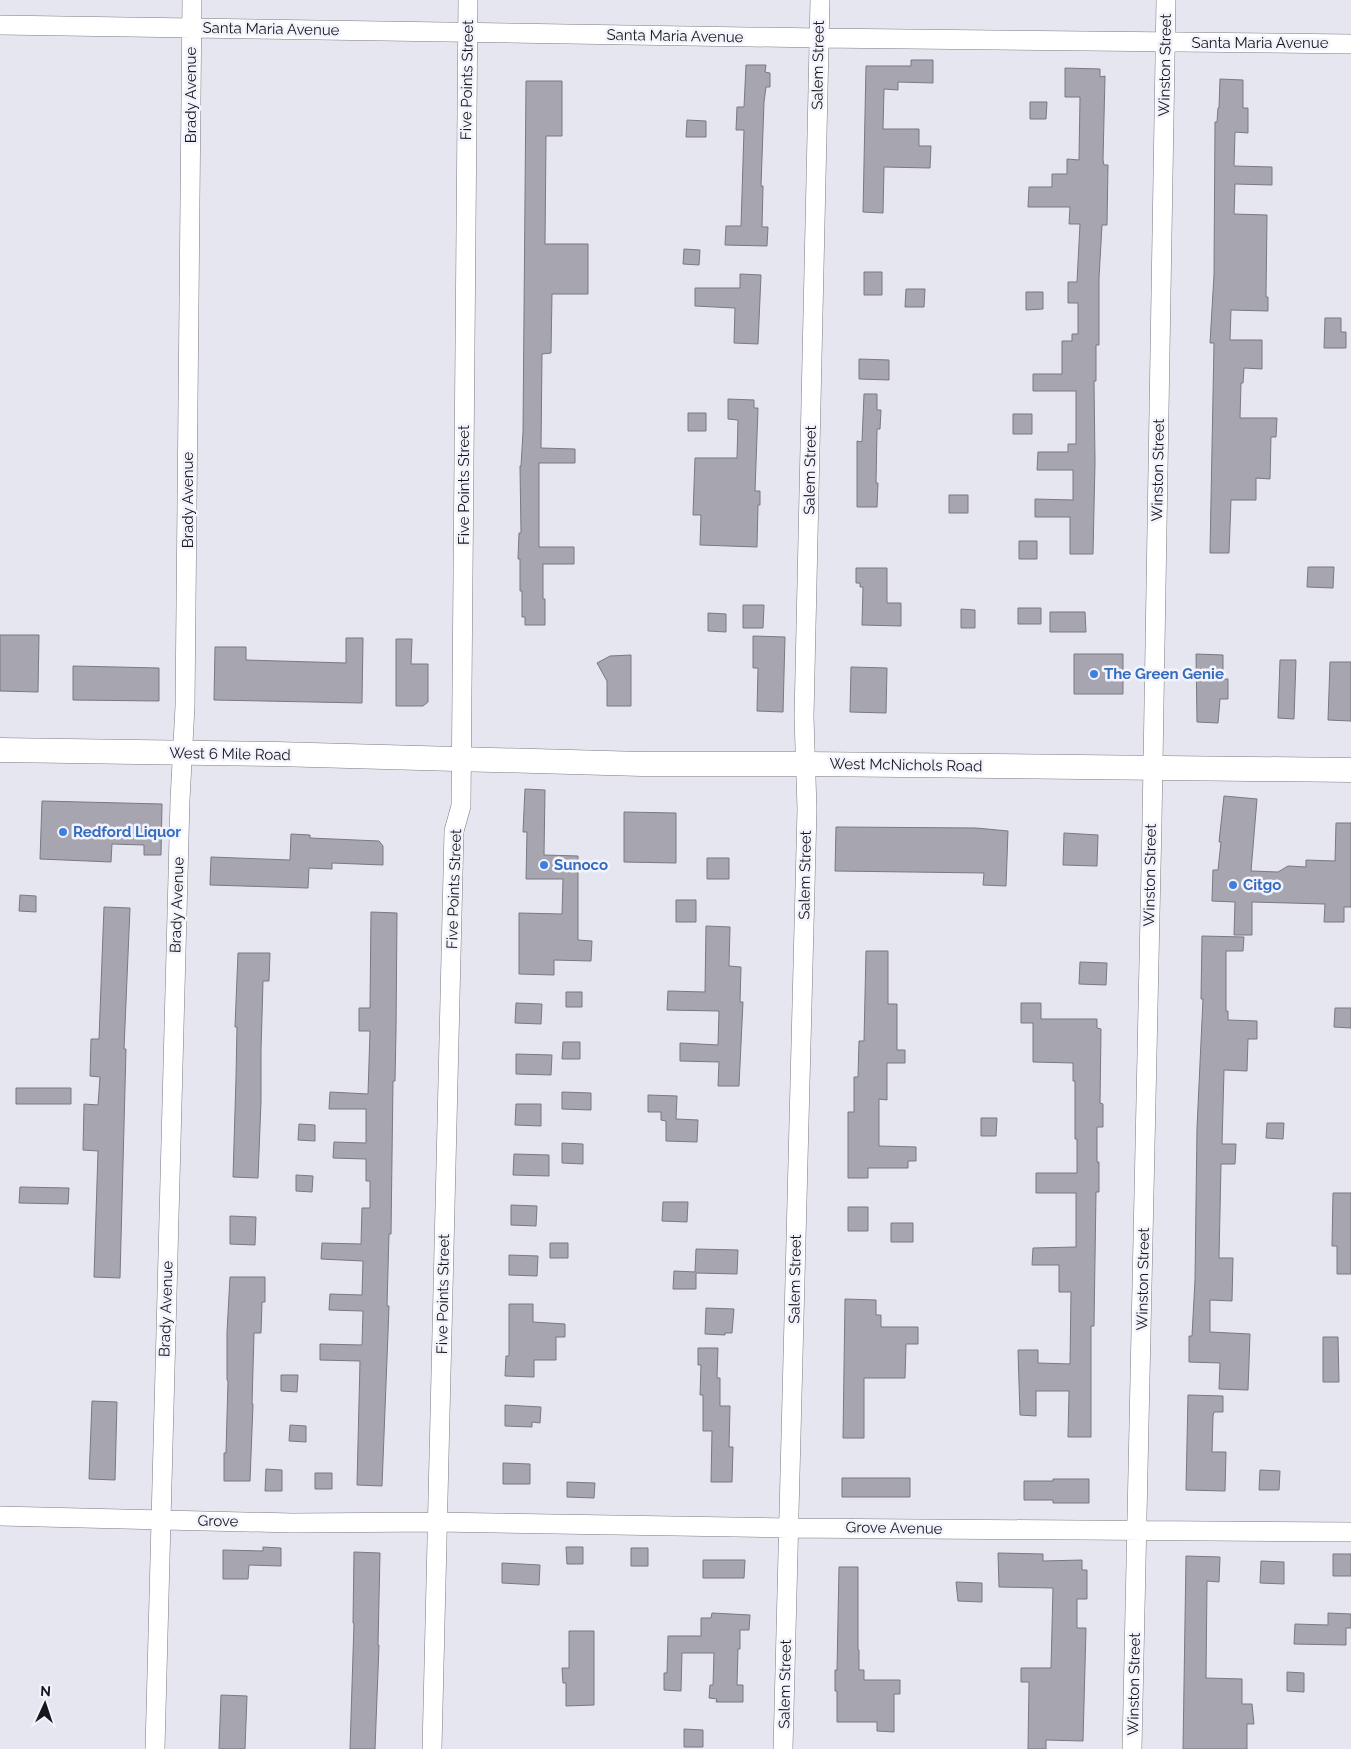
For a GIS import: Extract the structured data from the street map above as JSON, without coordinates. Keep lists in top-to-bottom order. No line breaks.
{"streets":{"main road":["West 6 Mile Road","West McNichols Road"],"street":["Santa Maria Avenue","Salem Street","Winston Street","Five Points Street","Brady Avenue","Grove","Grove Avenue"]},"crossings":[["Santa Maria Avenue","Salem Street"],["Santa Maria Avenue","Winston Street"],["Santa Maria Avenue","Five Points Street"],["Santa Maria Avenue","Brady Avenue"],["Salem Street","West McNichols Road"],["Salem Street","Grove Avenue"],["Winston Street","West McNichols Road"],["Winston Street","Grove Avenue"],["Five Points Street","West 6 Mile Road"],["Five Points Street","West McNichols Road"],["Five Points Street","Grove"],["Five Points Street","Grove Avenue"],["Brady Avenue","West 6 Mile Road"],["Brady Avenue","Grove"],["West 6 Mile Road","West McNichols Road"],["Grove","Grove Avenue"]],"places":["The Green Genie","Redford Liquor","Sunoco","Citgo"],"north":"top"}
